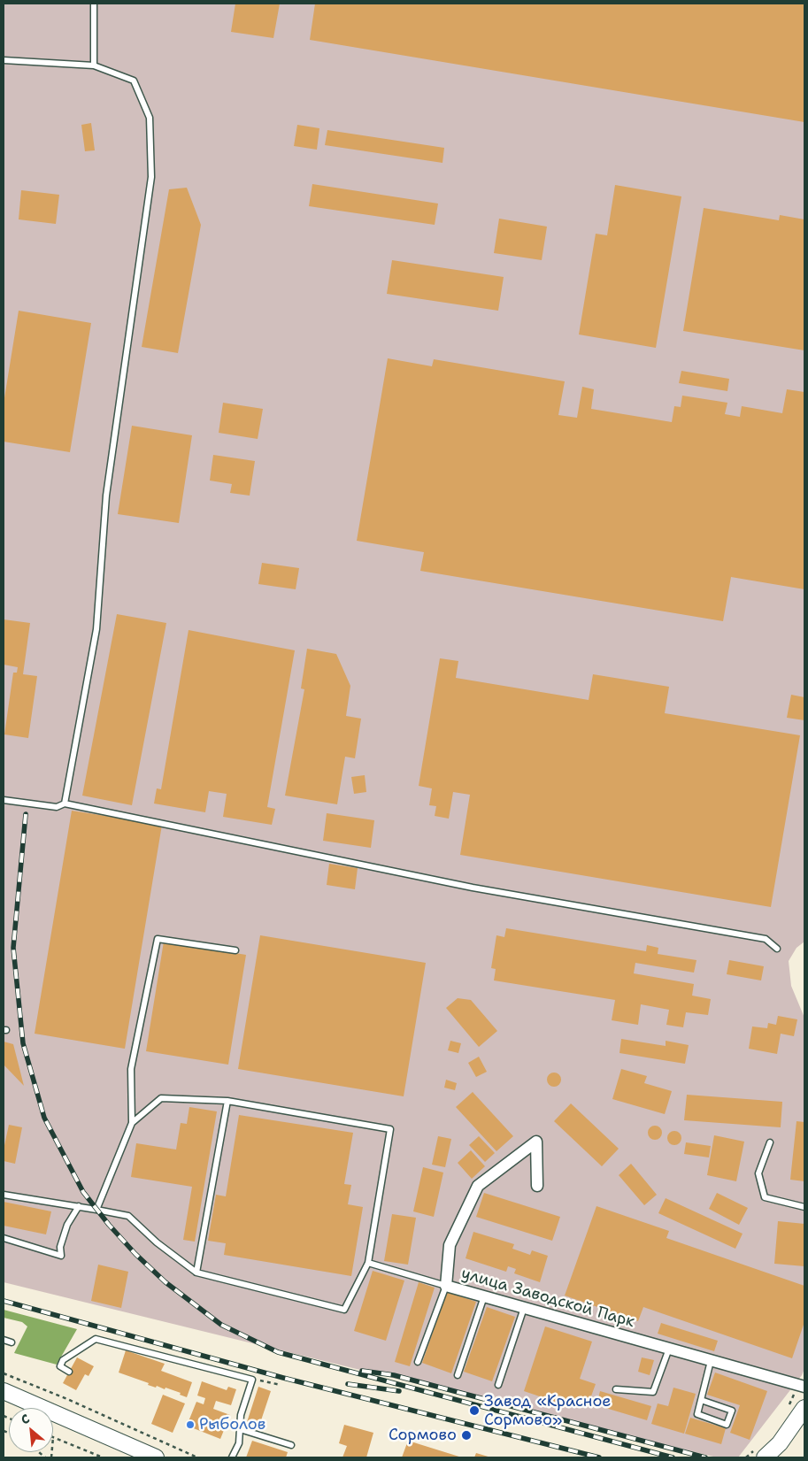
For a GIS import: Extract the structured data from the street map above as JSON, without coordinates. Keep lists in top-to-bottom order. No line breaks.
{"streets":{"street":["улица Заводской Парк"]},"places":["Завод «Красное Сормово»","Рыболов","Сормово"],"north":"top left"}
